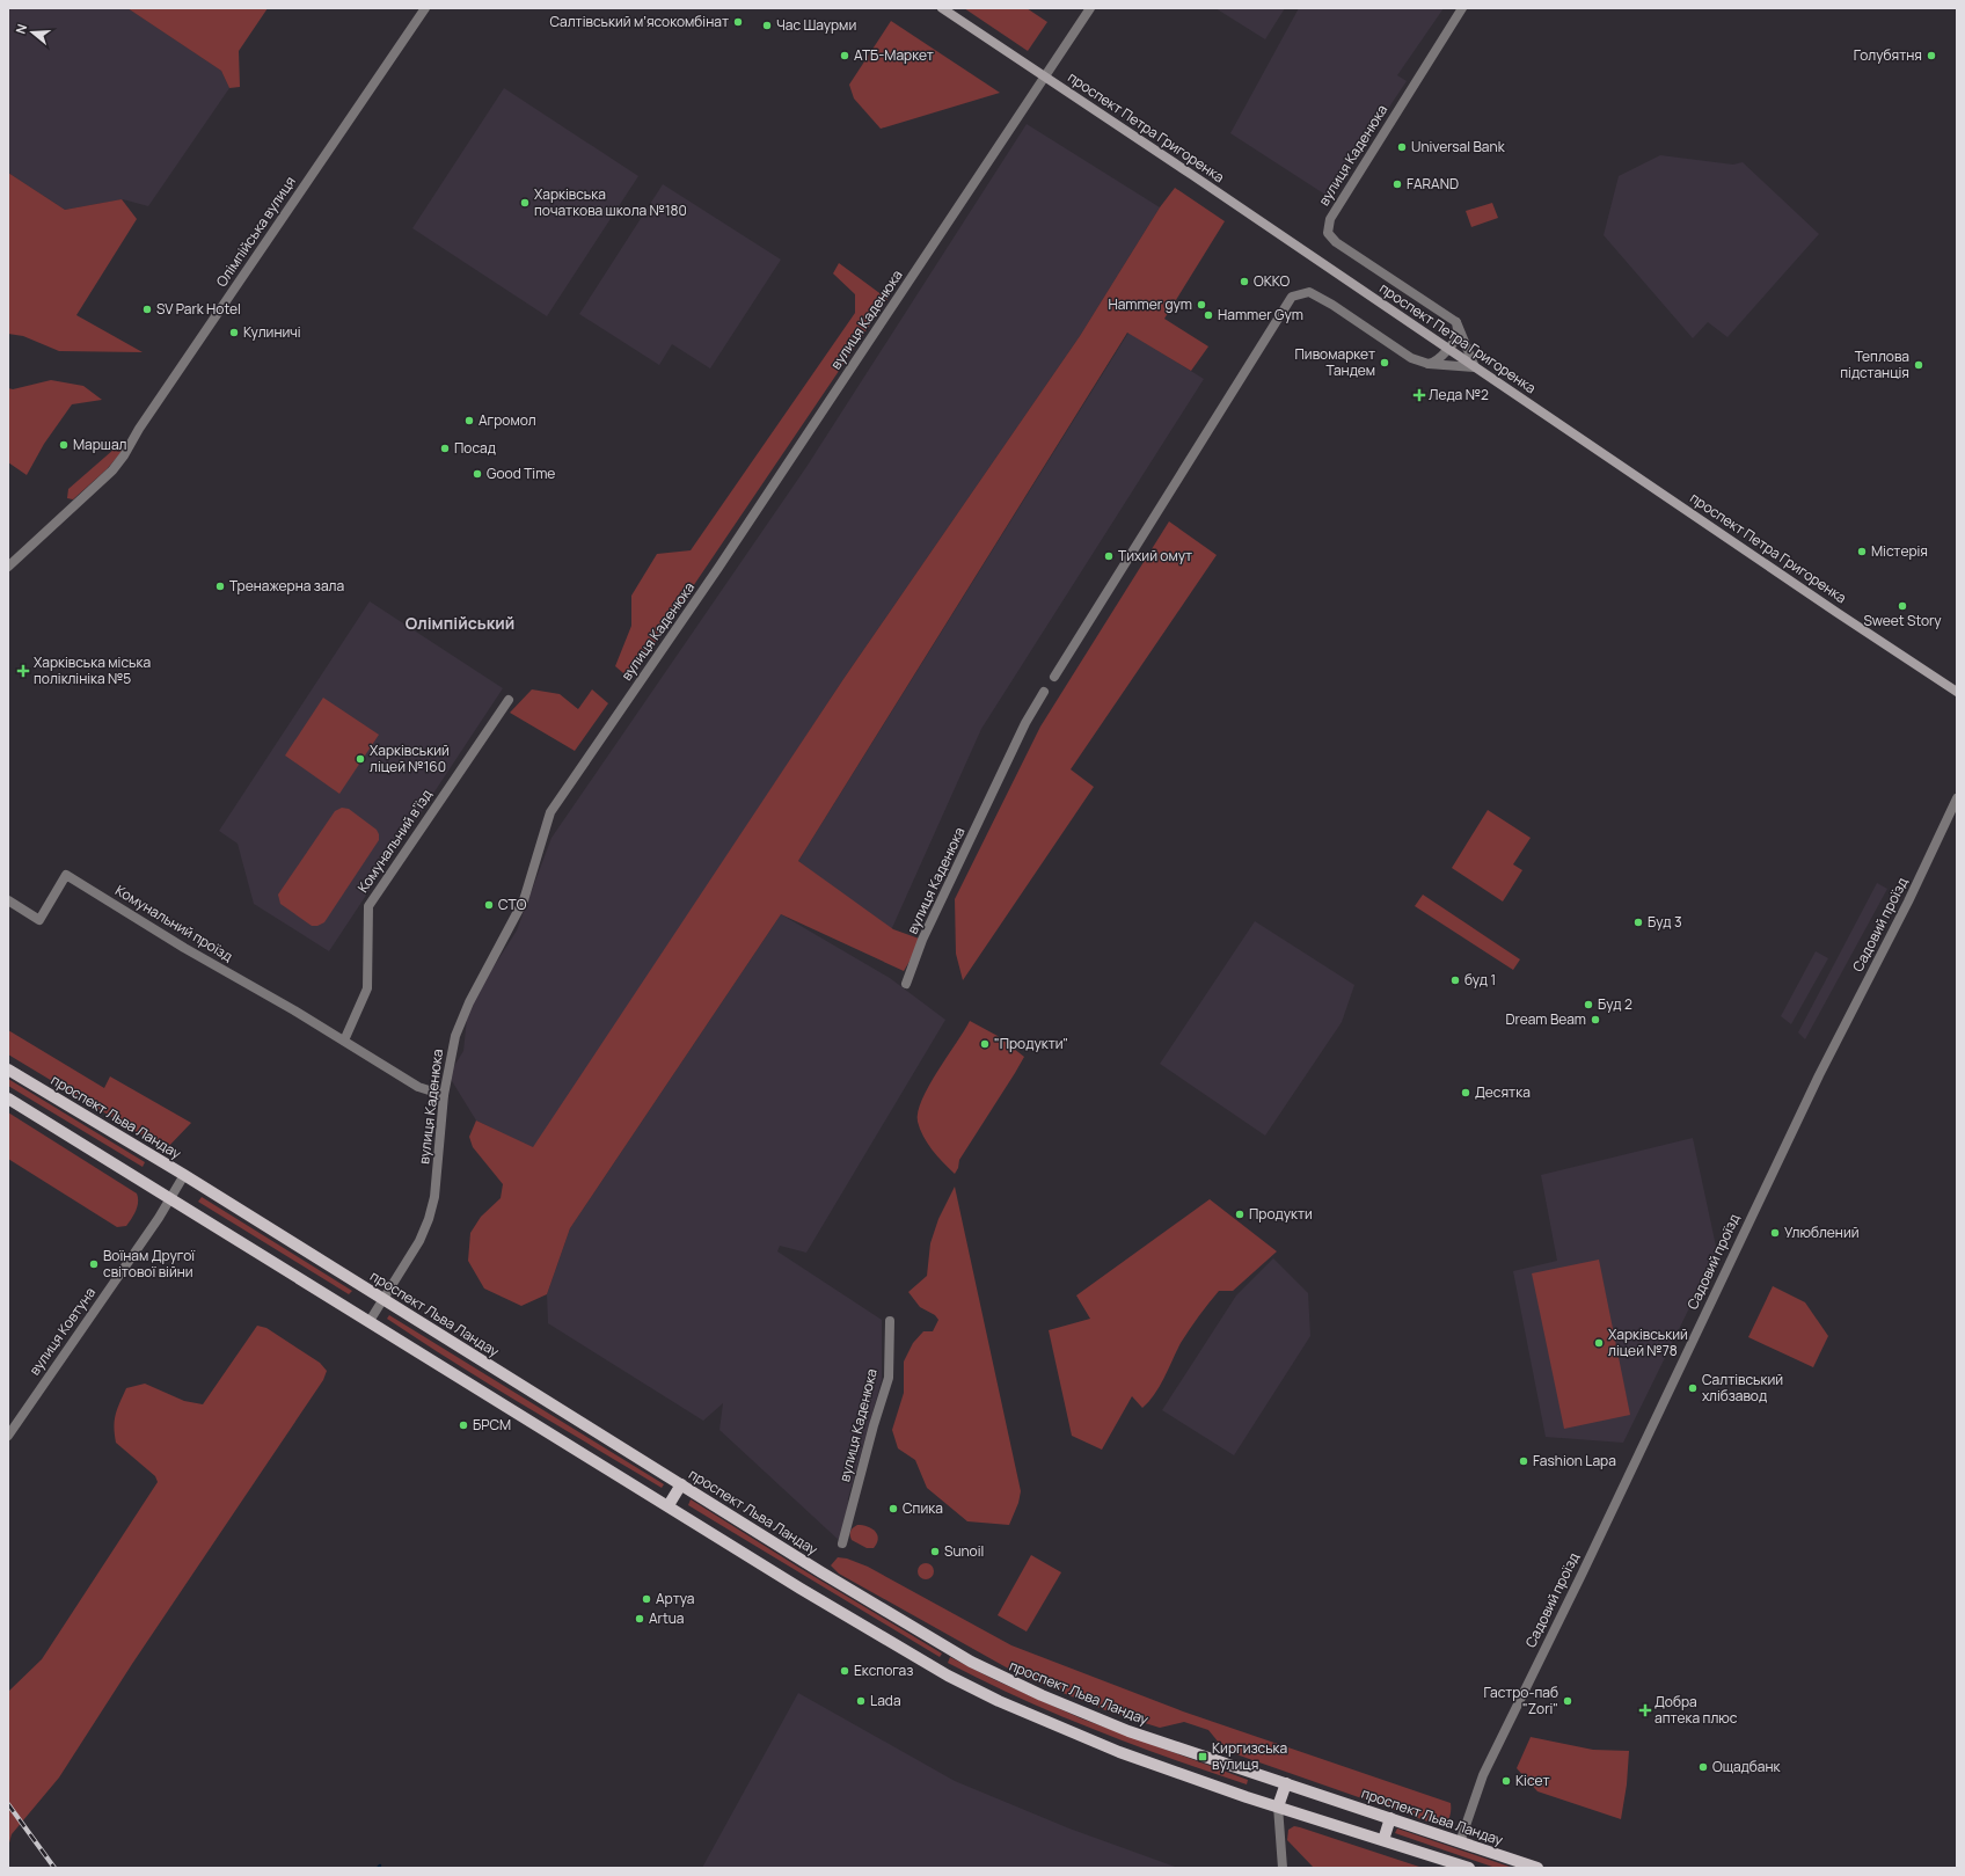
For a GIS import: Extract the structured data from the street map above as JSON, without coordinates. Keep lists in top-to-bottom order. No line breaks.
{"streets":{"main road":["проспект Петра Григоренка","проспект Льва Ландау"],"street":["вулиця Каденюка","Олімпійська вулиця","Комунальний в’їзд","Комунальний проїзд","Садовий проїзд","вулиця Ковтуна"]},"crossings":[["проспект Петра Григоренка","вулиця Каденюка"],["вулиця Каденюка","проспект Льва Ландау"],["Комунальний в’їзд","Комунальний проїзд"],["Садовий проїзд","проспект Льва Ландау"],["проспект Льва Ландау","вулиця Ковтуна"]],"districts":["Олімпійський"],"places":{"other":["Салтівський мʼясокомбінат","Час Шаурми","АТБ-Маркет","Голубятня","Universal Bank","FARAND","Харківська початкова школа №180","ОККО","Hammer gym","SV Park Hotel","Hammer Gym","Кулиничі","Пивомаркет Тандем","Теплова підстанція","Агромол","Маршал","Посад","Good Time","Містерія","Тихий омут","Тренажерна зала","Sweet Story","Харківський ліцей №160","СТО","Буд 3","буд 1","Буд 2","Dream Beam","\"Продукти\"","Десятка","Продукти","Улюблений","Воїнам Другої світової війни","Харківський ліцей №78","Салтівський хлібзавод","БРСМ","Fashion Lapa","Спика","Sunoil","Артуа","Artua","Експогаз","Lada","Гастро-паб \"Zori\"","Ощадбанк","Кісет"],"health":["Леда №2","Харківська міська поліклініка №5","Добра аптека плюс"],"transit":["Киргизська вулиця"]},"north":"left"}
